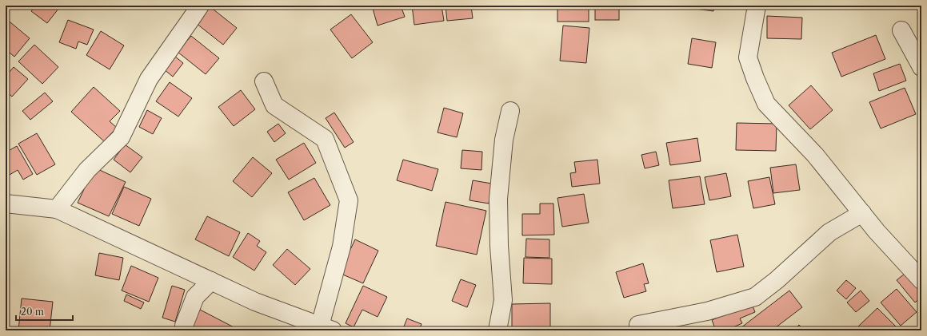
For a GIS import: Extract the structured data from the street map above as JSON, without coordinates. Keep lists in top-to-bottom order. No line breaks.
{"scale_bar":"20 m"}
